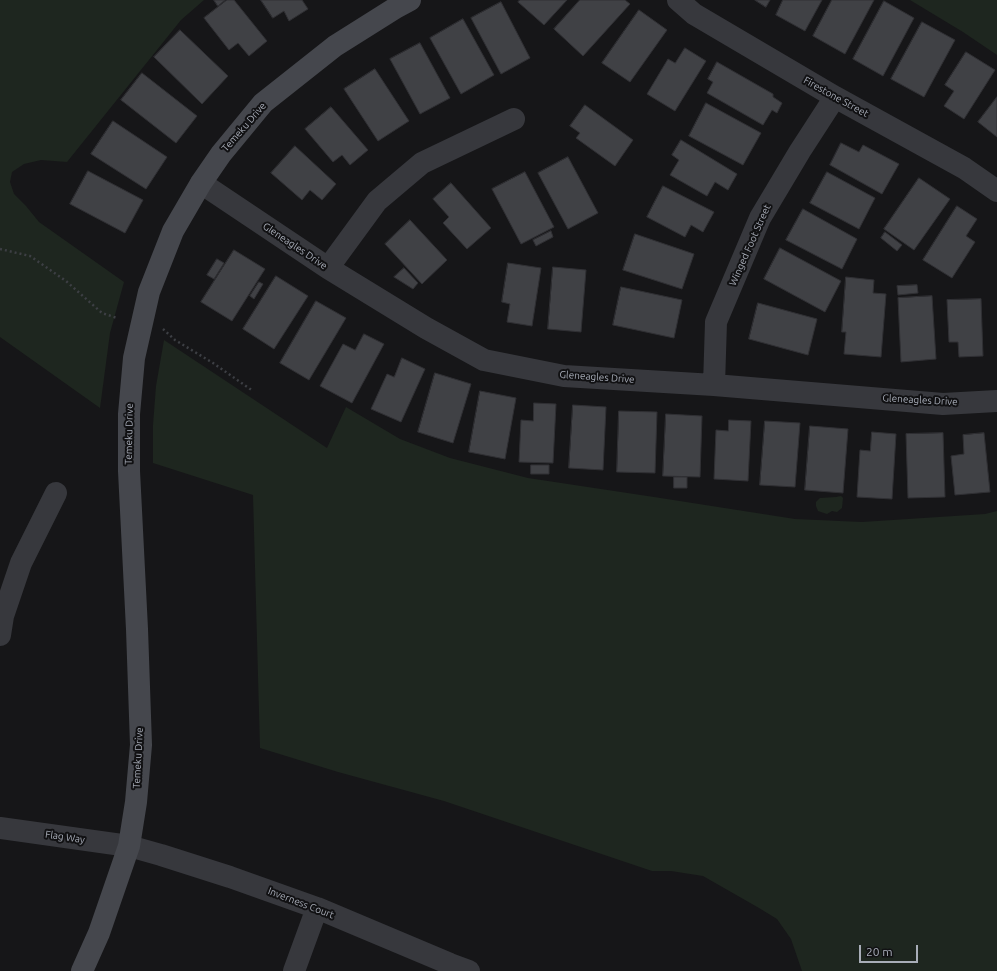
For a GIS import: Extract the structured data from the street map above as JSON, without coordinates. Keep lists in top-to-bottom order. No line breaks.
{"streets":{"street":["Firestone Street","Temeku Drive","Winged Foot Street","Gleneagles Drive","Flag Way","Inverness Court"]},"crossings":[["Firestone Street","Winged Foot Street"],["Temeku Drive","Gleneagles Drive"],["Temeku Drive","Flag Way"],["Temeku Drive","Inverness Court"],["Winged Foot Street","Gleneagles Drive"],["Flag Way","Inverness Court"]],"scale_bar":"20 m"}
